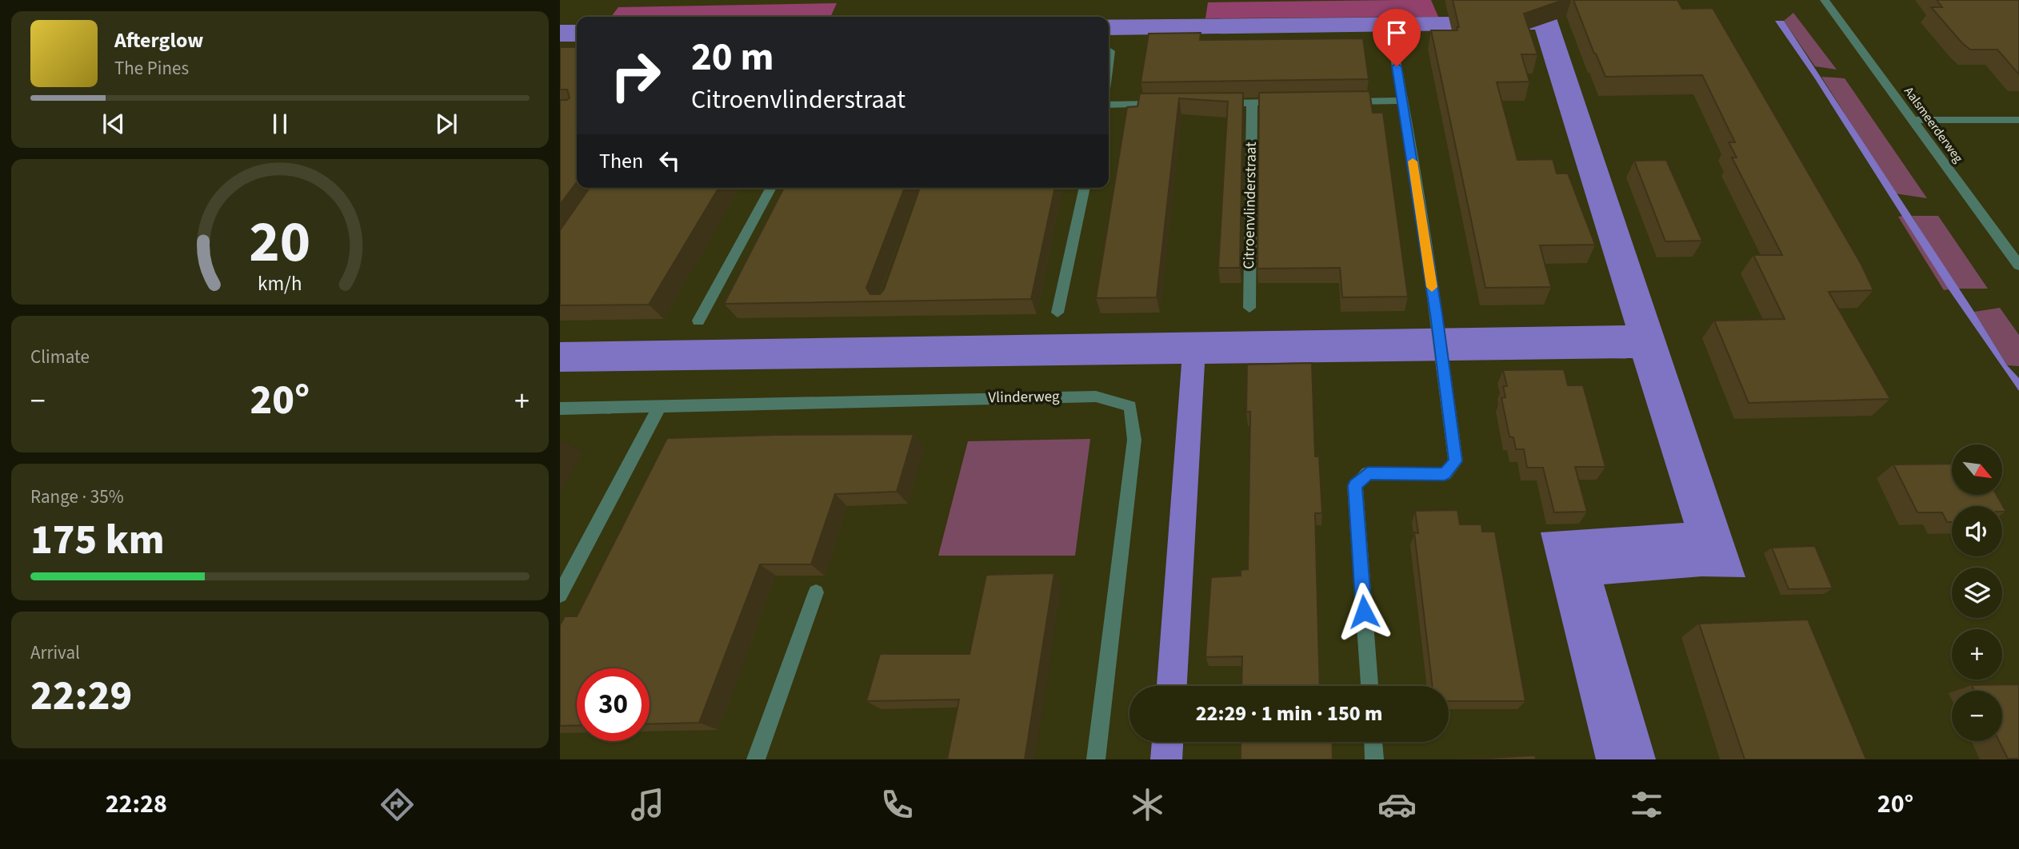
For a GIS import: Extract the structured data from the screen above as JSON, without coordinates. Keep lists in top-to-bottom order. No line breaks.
{"streets":{"street":["Aalsmeerderweg","Citroenvlinderstraat","Vlinderweg"]},"north":"bottom right","page":{"turn":["20 m","Citroenvlinderstraat"],"song":["Afterglow","The Pines"],"then":"Then","tile":["Climate",["Range · 35%","175 km"],["Arrival","22:29"]],"heat":["−","20°","+"],"map_buttons":["+","−"],"limit":"30","trip":"22:29 · 1 min · 150 m","tabs":["22:28","20°"],"gauge":["20","km/h"]}}
